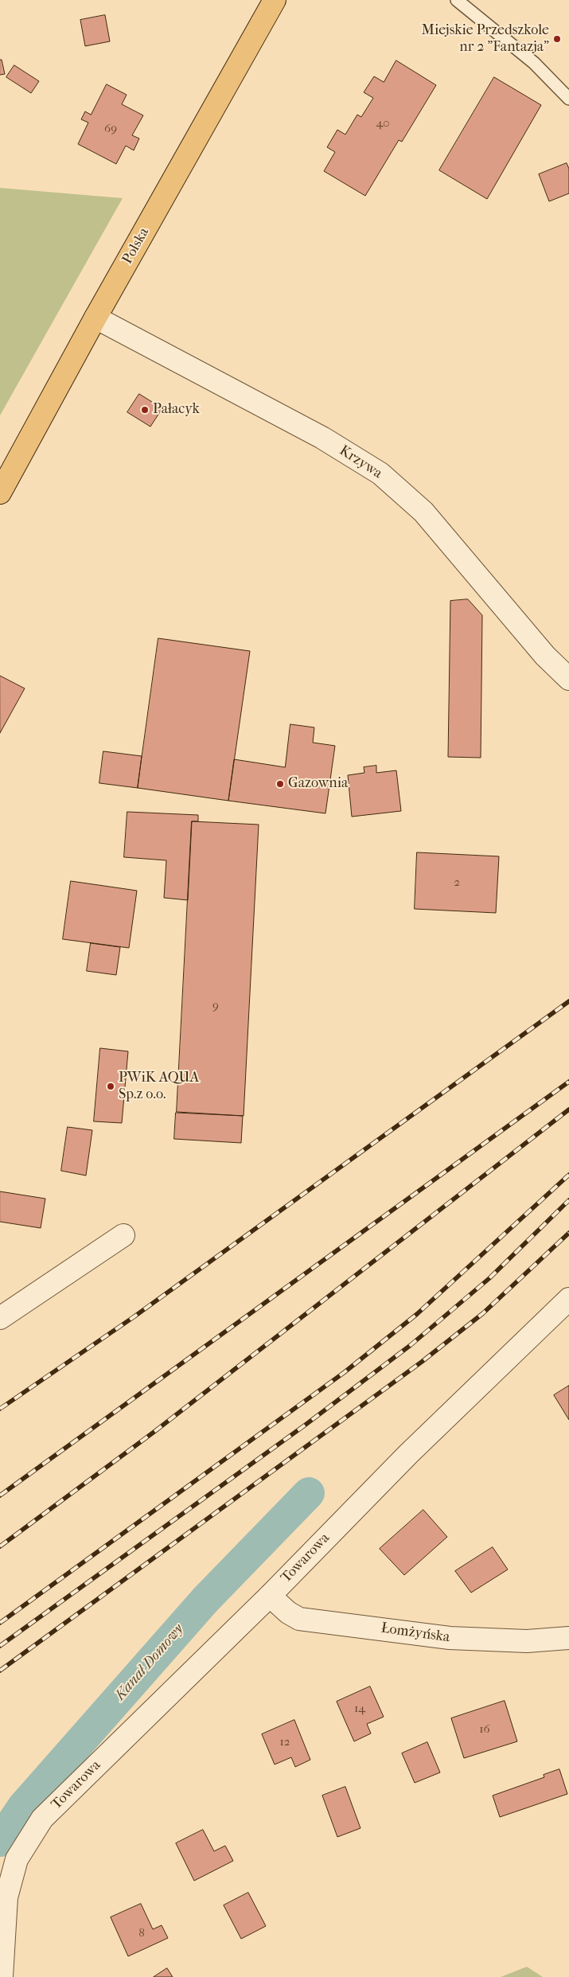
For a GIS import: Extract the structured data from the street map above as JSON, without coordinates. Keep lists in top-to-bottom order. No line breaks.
{"streets":{"main road":["Polska"],"street":["Krzywa","Towarowa","Łomżyńska"]},"crossings":[["Polska","Krzywa"],["Towarowa","Łomżyńska"]],"water":["Kanał Domowy"],"places":["Miejskie Przedszkole nr 2 \"Fantazja\"","Pałacyk","Gazownia","PWiK AQUA Sp.z o.o."],"house_numbers":["40","69","2","9","14","16","12","8"]}
